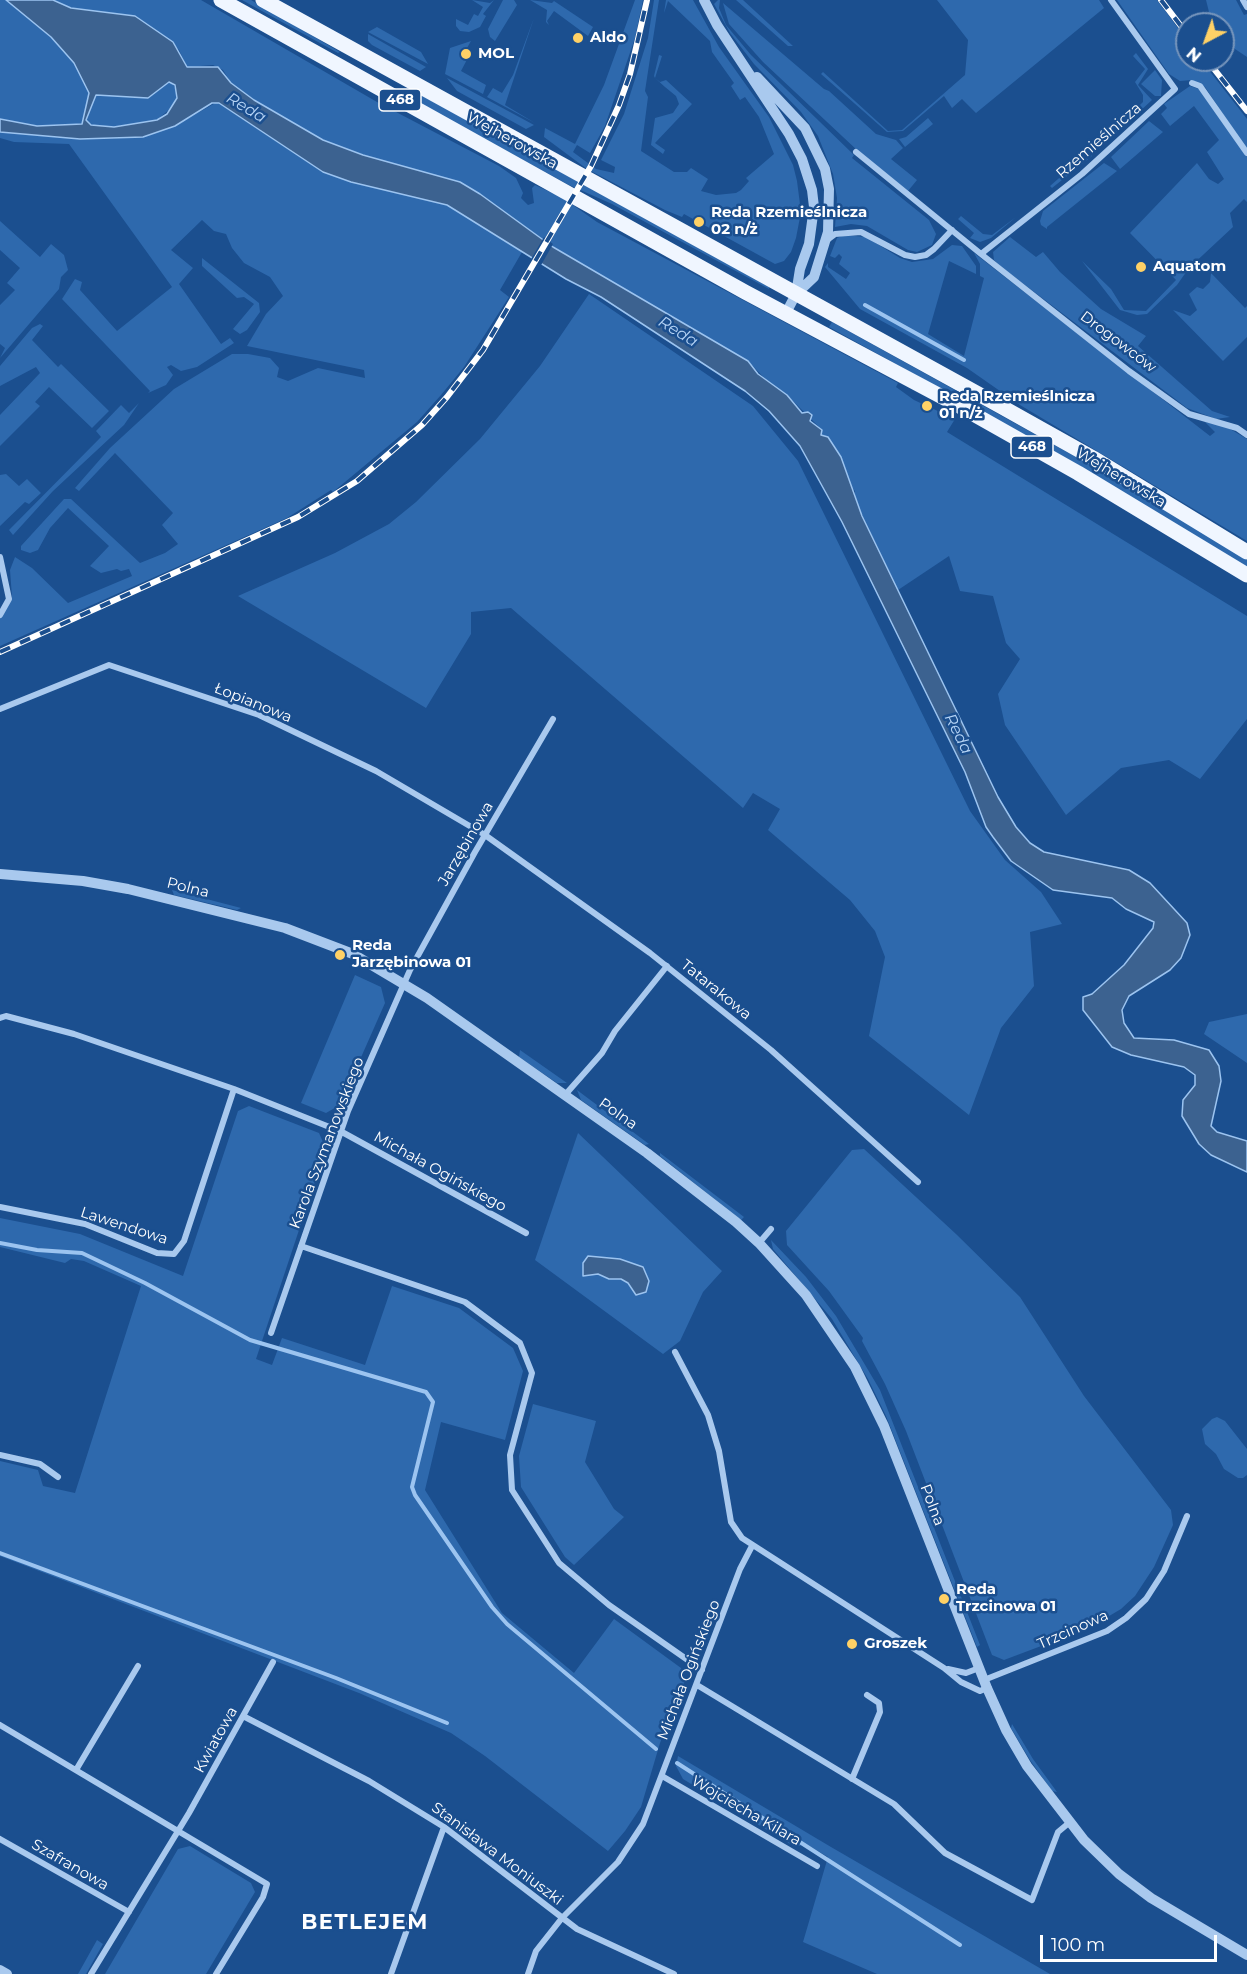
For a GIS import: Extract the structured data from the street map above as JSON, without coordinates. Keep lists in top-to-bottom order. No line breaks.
{"streets":{"main road":["468","Wejherowska"],"street":["Rzemieślnicza","Drogowców","Łopianowa","Jarzębinowa","Polna","Tatarakowa","Karola Szymanowskiego","Michała Ogińskiego","Lawendowa","Trzcinowa","Kwiatowa","Wojciecha Kilara","Stanisława Moniuszki","Szafranowa"]},"crossings":[["Rzemieślnicza","Drogowców"],["Łopianowa","Jarzębinowa"],["Łopianowa","Tatarakowa"],["Jarzębinowa","Polna"],["Jarzębinowa","Tatarakowa"],["Jarzębinowa","Karola Szymanowskiego"],["Polna","Karola Szymanowskiego"],["Polna","Trzcinowa"],["Karola Szymanowskiego","Michała Ogińskiego"],["Michała Ogińskiego","Wojciecha Kilara"],["Michała Ogińskiego","Stanisława Moniuszki"],["Kwiatowa","Stanisława Moniuszki"],["Kwiatowa","Szafranowa"]],"districts":["BETLEJEM"],"water":["Reda"],"places":["Aldo","MOL","Reda Rzemieślnicza 02 n/ż","Aquatom","Reda Rzemieślnicza 01 n/ż","Reda Jarzębinowa 01","Reda Trzcinowa 01","Groszek"],"scale_bar":"100 m","north":"bottom left"}
